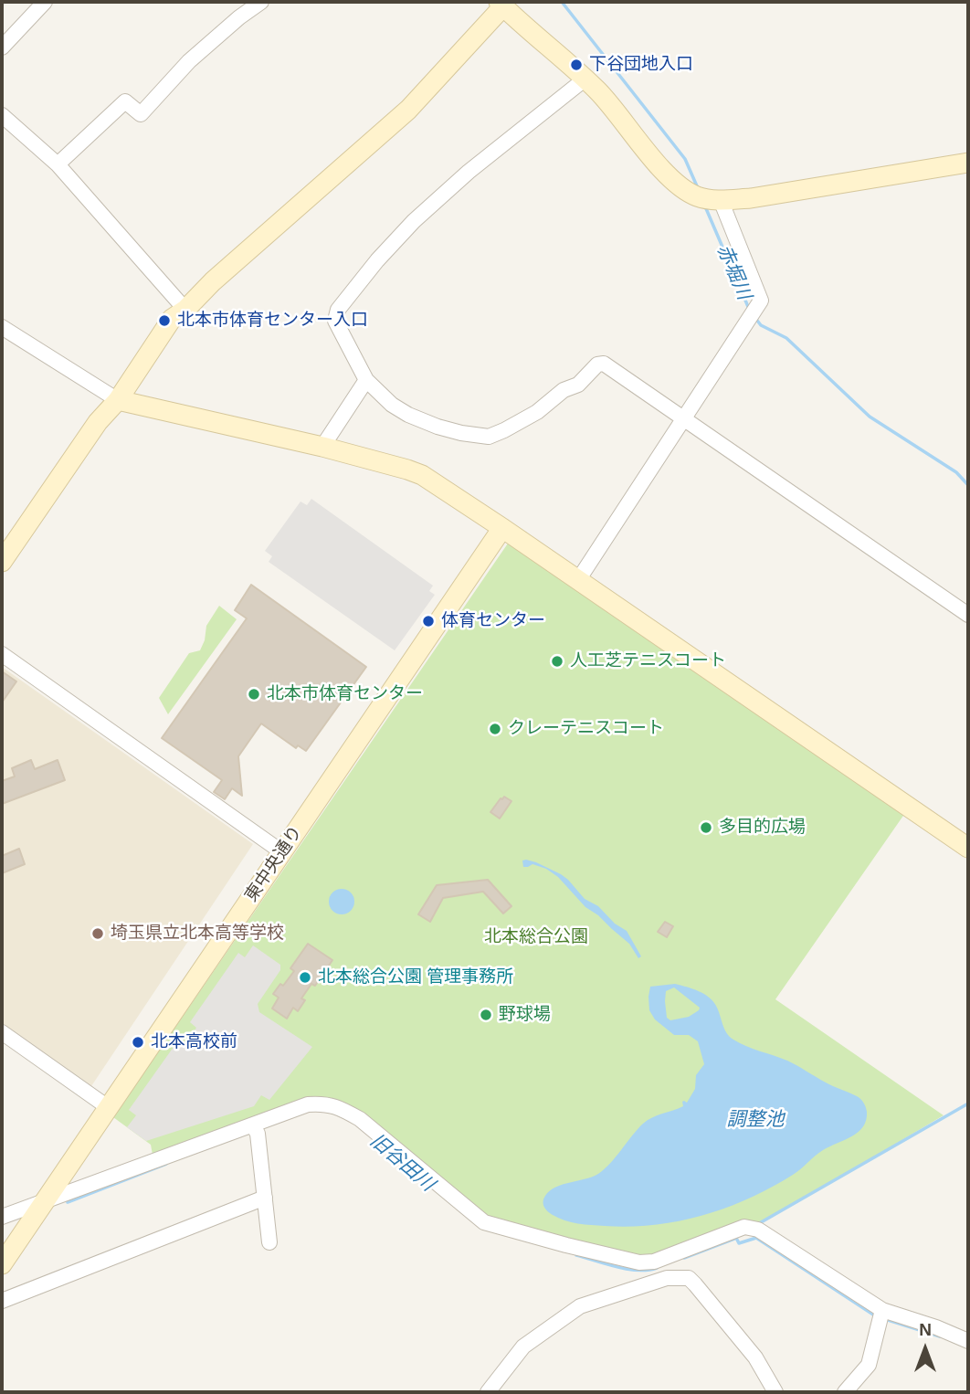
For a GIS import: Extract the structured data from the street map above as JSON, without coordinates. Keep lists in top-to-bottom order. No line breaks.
{"streets":{"street":["東中央通り"]},"water":["赤堀川","調整池","旧谷田川"],"parks":["北本総合公園"],"places":["下谷団地入口","北本市体育センター入口","体育センター","人工芝テニスコート","北本市体育センター","クレーテニスコート","多目的広場","埼玉県立北本高等学校","北本総合公園 管理事務所","野球場","北本高校前"],"north":"top"}
